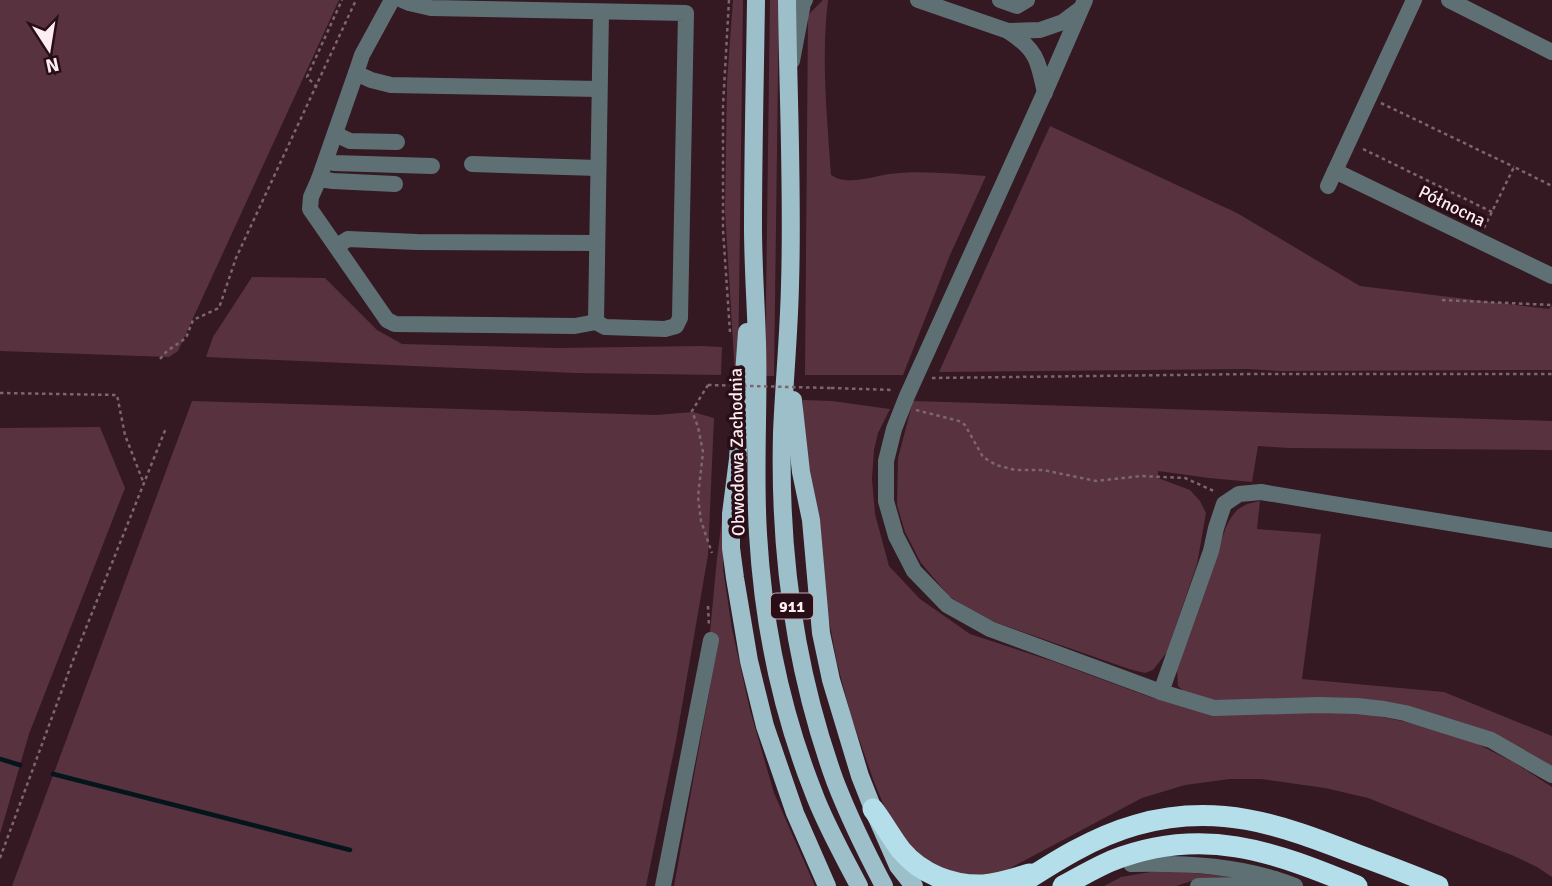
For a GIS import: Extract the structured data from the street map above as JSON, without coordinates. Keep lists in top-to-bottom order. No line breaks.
{"streets":{"main road":["Obwodowa Zachodnia","911"],"street":["Północna"]},"north":"bottom"}
